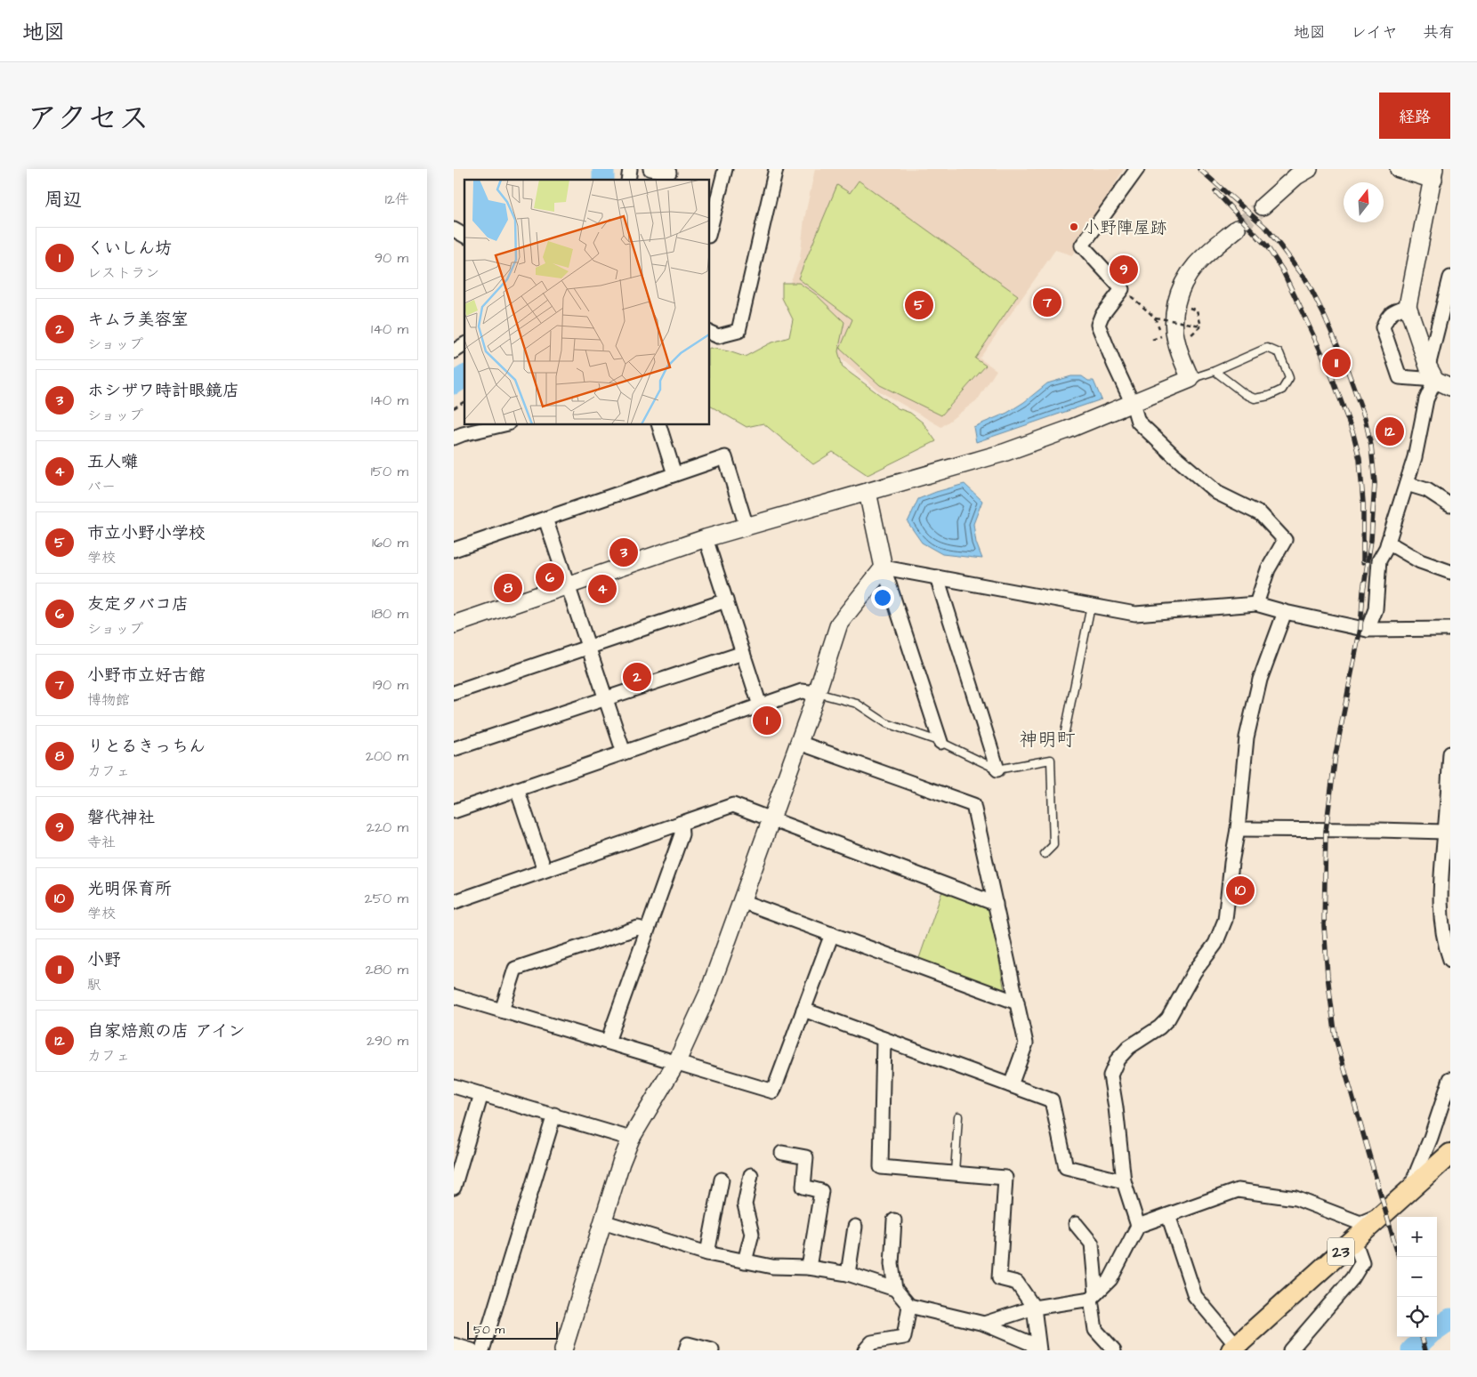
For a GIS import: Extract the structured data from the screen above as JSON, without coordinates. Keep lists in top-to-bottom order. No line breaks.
{"streets":{"main road":["23"]},"districts":["神明町"],"places":["小野陣屋跡"],"scale_bar":"50 m","north":"top","page":{"header":"地図","nav":["地図","レイヤ","共有"],"title":"アクセス","buttons":"経路","heading":["周辺","12件"],"list":[{"mark":"1","name":"くいしん坊","note":"レストラン","value":"90 m"},{"mark":"2","name":"キムラ美容室","note":"ショップ","value":"140 m"},{"mark":"3","name":"ホシザワ時計眼鏡店","note":"ショップ","value":"140 m"},{"mark":"4","name":"五人囃","note":"バー","value":"150 m"},{"mark":"5","name":"市立小野小学校","note":"学校","value":"160 m"},{"mark":"6","name":"友定タバコ店","note":"ショップ","value":"180 m"},{"mark":"7","name":"小野市立好古館","note":"博物館","value":"190 m"},{"mark":"8","name":"りとるきっちん","note":"カフェ","value":"200 m"},{"mark":"9","name":"磐代神社","note":"寺社","value":"220 m"},{"mark":"10","name":"光明保育所","note":"学校","value":"250 m"},{"mark":"11","name":"小野","note":"駅","value":"280 m"},{"mark":"12","name":"自家焙煎の店 アイン","note":"カフェ","value":"290 m"}],"pins":["9","7","5","11","12","3","6","8","4","2","1","10"],"map_buttons":["+","−"],"scale":"50 m"}}
